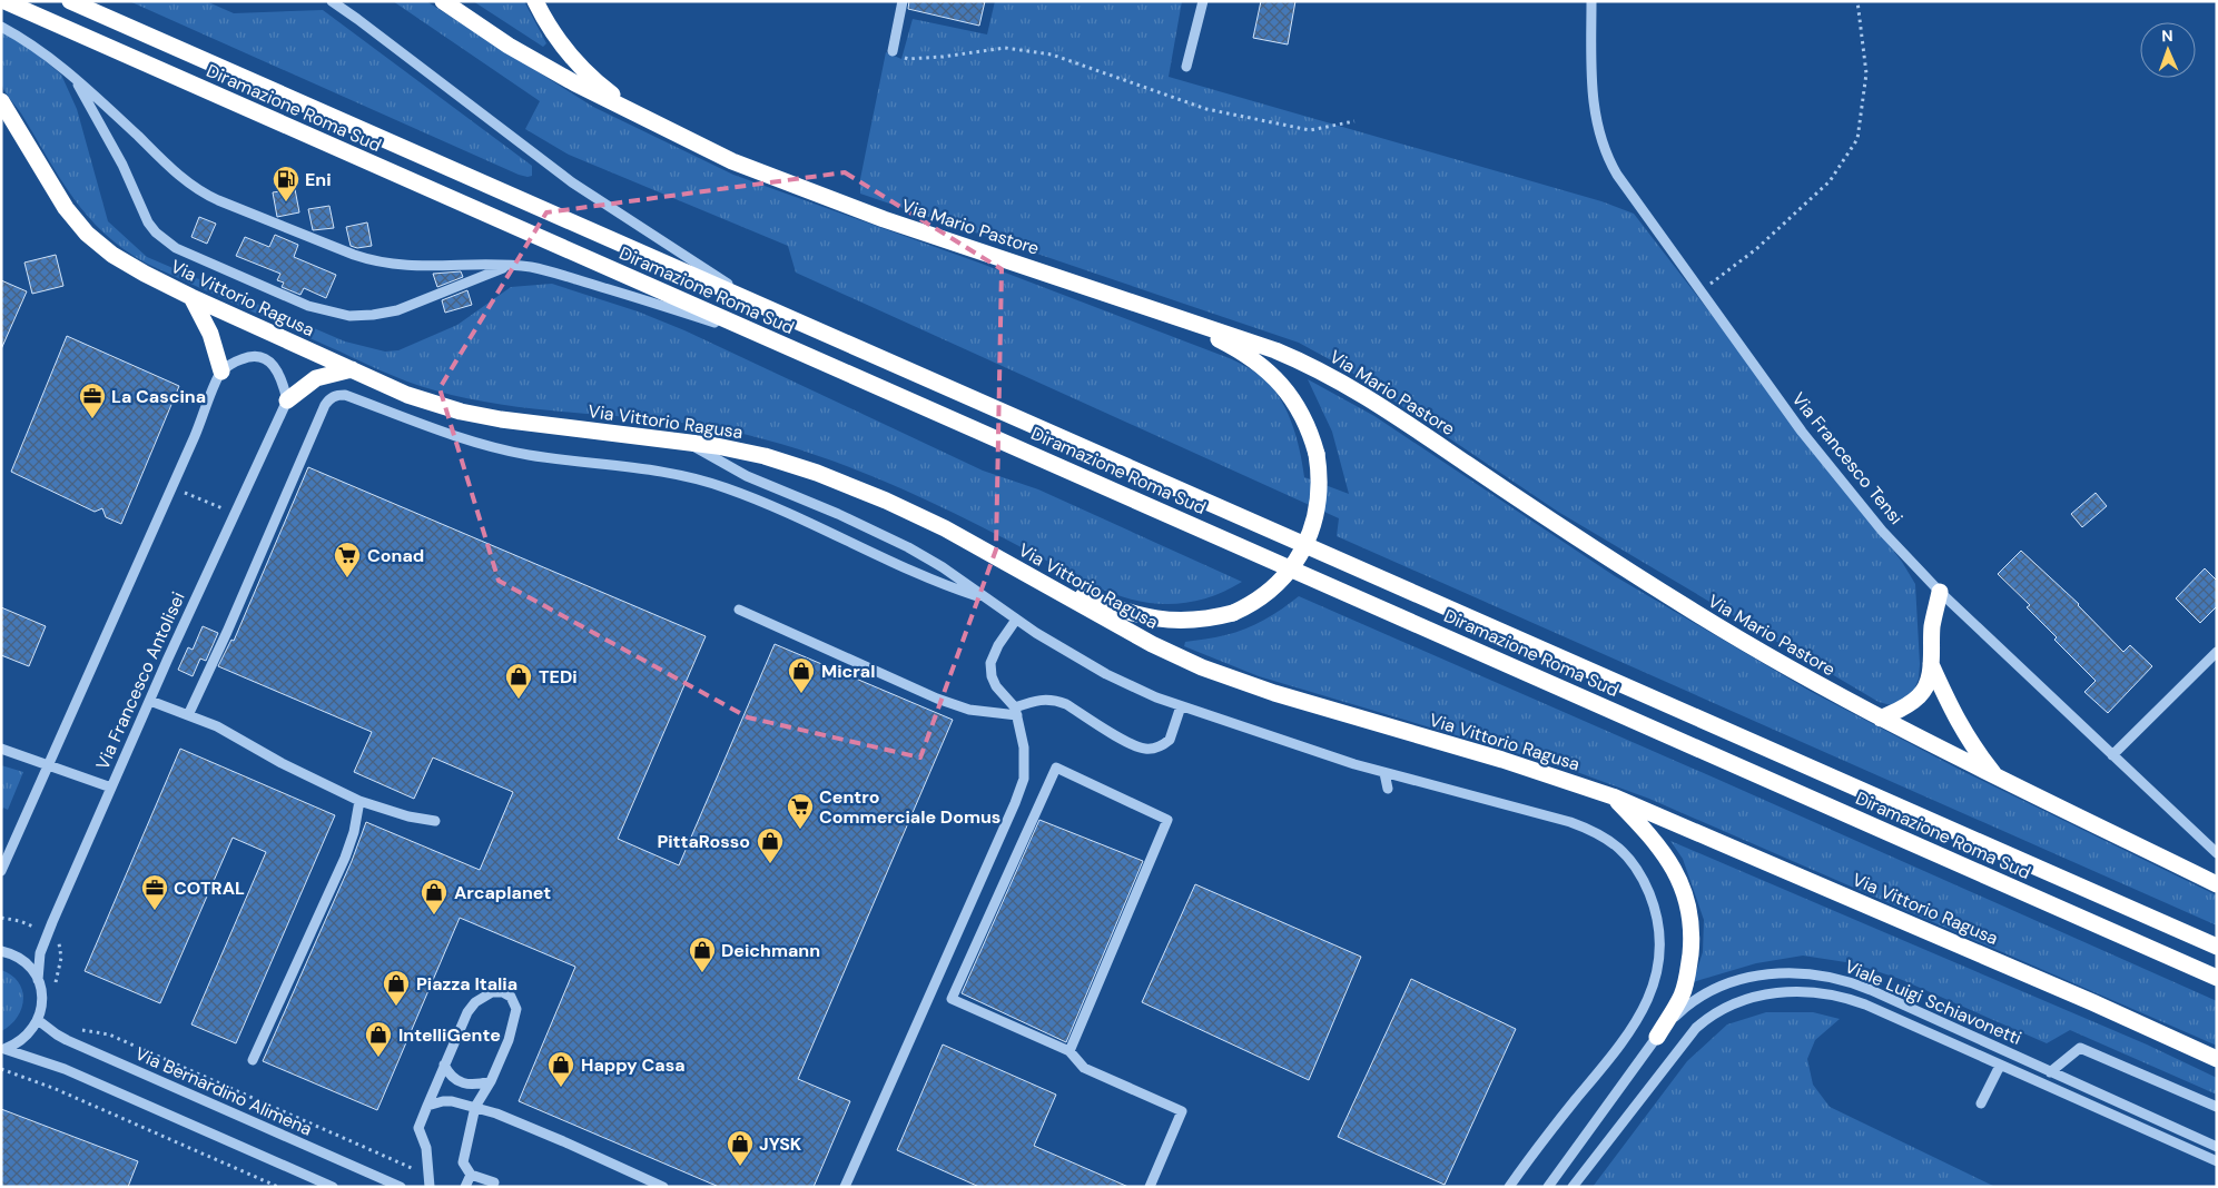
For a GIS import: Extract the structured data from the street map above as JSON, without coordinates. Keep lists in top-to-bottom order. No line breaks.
{"streets":{"highway":["Diramazione Roma Sud","Via Mario Pastore","Via Vittorio Ragusa"],"street":["Via Francesco Tensi","Via Francesco Antolisei","Viale Luigi Schiavonetti","Via Bernardino Alimena"]},"crossings":[["Via Francesco Antolisei","Via Bernardino Alimena"]],"places":{"fuel station":["Eni"],"office":["La Cascina","COTRAL"],"supermarket":["Conad","Centro Commerciale Domus"],"shop":["Micral","TEDi","PittaRosso","Arcaplanet","Deichmann","Piazza Italia","IntelliGente","Happy Casa","JYSK"]},"north":"top"}
